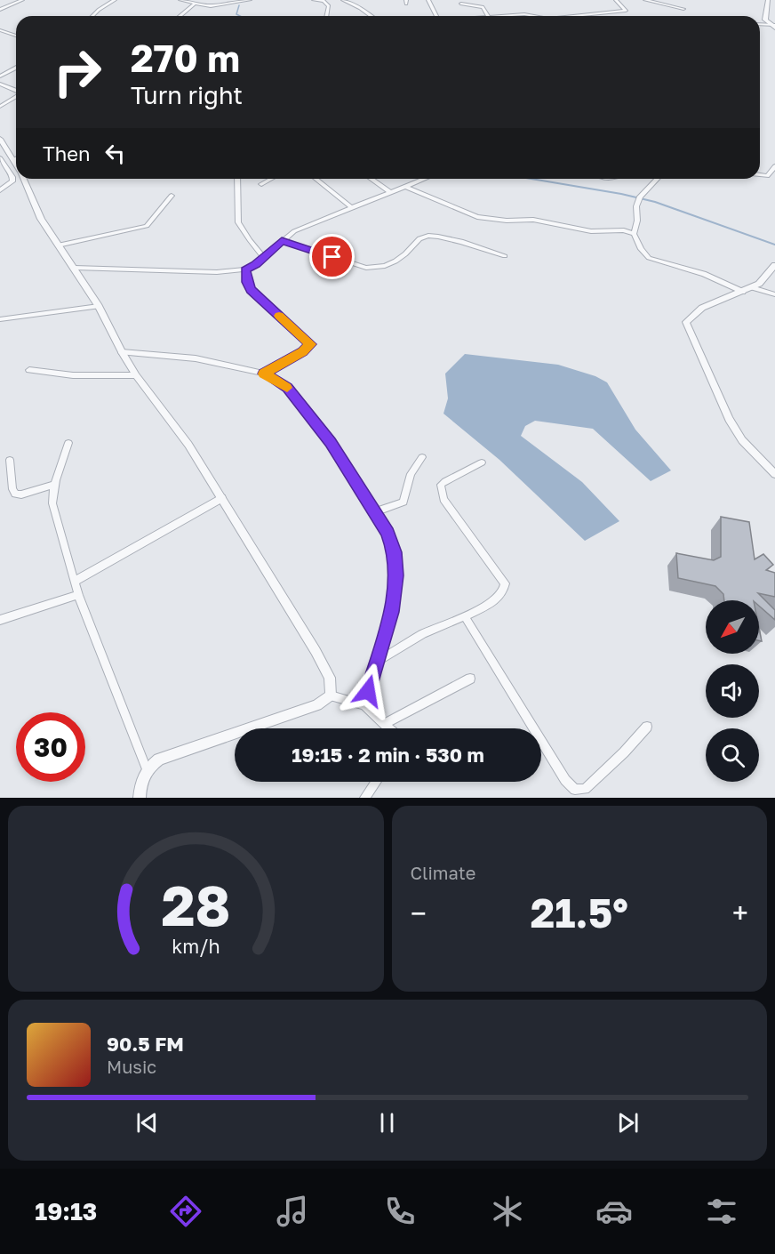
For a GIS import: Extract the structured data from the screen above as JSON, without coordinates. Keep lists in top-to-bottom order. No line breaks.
{"north":"bottom left","page":{"turn":["270 m","Turn right"],"then":"Then","limit":"30","trip":"19:15 · 2 min · 530 m","tile":"Climate","heat":["−","21.5°","+"],"song":["90.5 FM","Music"],"tabs":"19:13","gauge":["28","km/h"]}}
